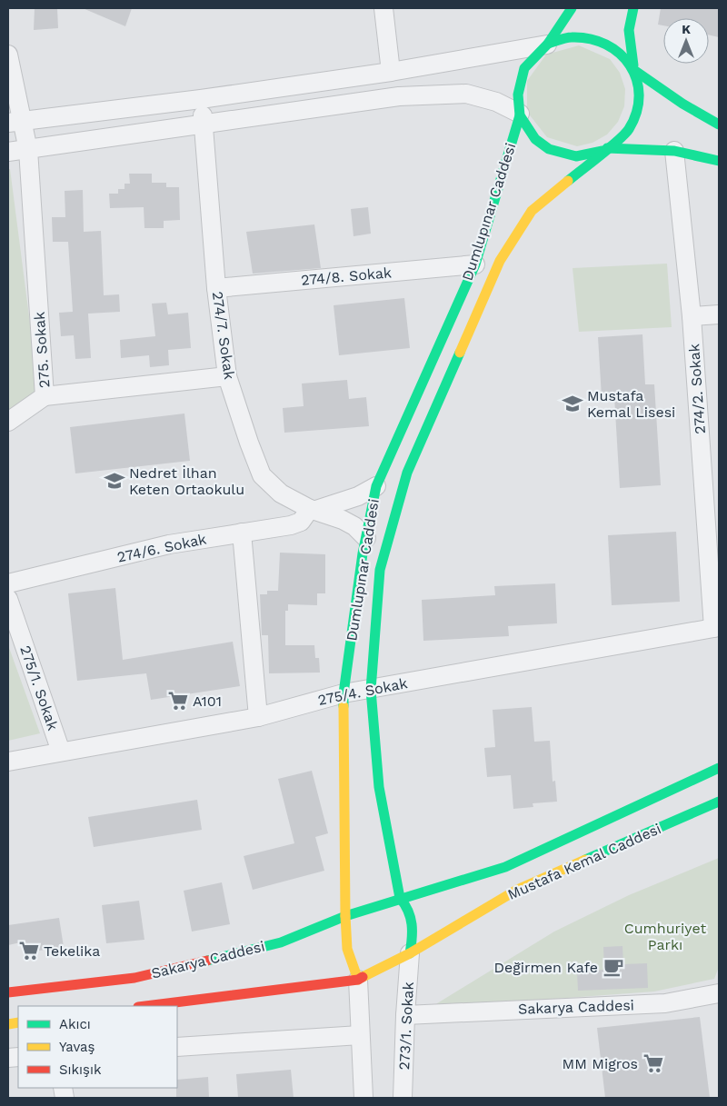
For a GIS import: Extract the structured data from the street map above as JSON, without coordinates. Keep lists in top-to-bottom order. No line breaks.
{"streets":{"main road":["Dumlupınar Caddesi","Mustafa Kemal Caddesi","Sakarya Caddesi"],"street":["274/8. Sokak","274/7. Sokak","275. Sokak","274/2. Sokak","274/6. Sokak","275/1. Sokak","275/4. Sokak","273/1. Sokak"]},"crossings":[["Dumlupınar Caddesi","274/8. Sokak"],["Dumlupınar Caddesi","274/7. Sokak"],["Dumlupınar Caddesi","275/4. Sokak"],["Dumlupınar Caddesi","Mustafa Kemal Caddesi"],["Dumlupınar Caddesi","Sakarya Caddesi"],["274/8. Sokak","274/7. Sokak"],["274/7. Sokak","275. Sokak"],["274/7. Sokak","274/6. Sokak"],["274/2. Sokak","275/4. Sokak"],["275/1. Sokak","275/4. Sokak"],["Mustafa Kemal Caddesi","Sakarya Caddesi"],["Mustafa Kemal Caddesi","273/1. Sokak"],["Sakarya Caddesi","273/1. Sokak"]],"parks":["Cumhuriyet Parkı"],"places":{"school or university":["Mustafa Kemal Lisesi","Nedret İlhan Keten Ortaokulu"],"supermarket":["A101","Tekelika","MM Migros"],"cafe":["Değirmen Kafe"]},"legend":["Akıcı","Yavaş","Sıkışık"],"north":"top"}
